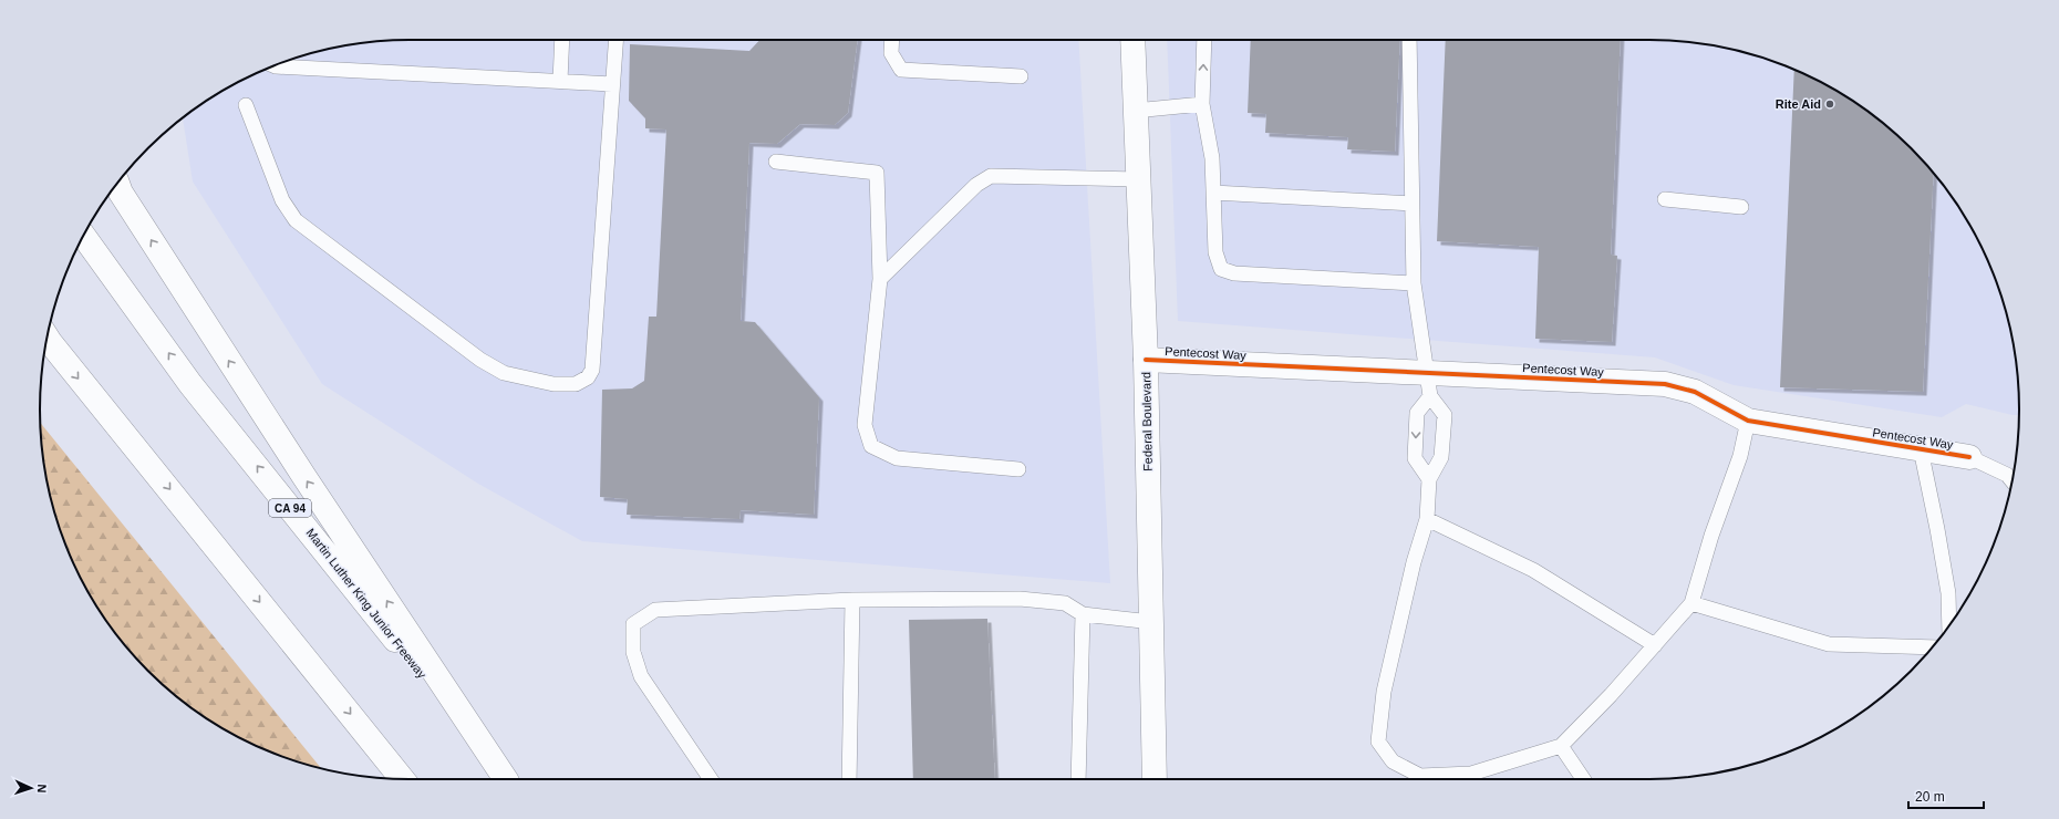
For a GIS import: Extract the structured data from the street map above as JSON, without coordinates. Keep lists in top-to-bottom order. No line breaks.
{"streets":{"main road":["Pentecost Way","Federal Boulevard","CA 94","Martin Luther King Junior Freeway"]},"crossings":[["Pentecost Way","Federal Boulevard"]],"places":["Rite Aid"],"scale_bar":"20 m","north":"right"}
